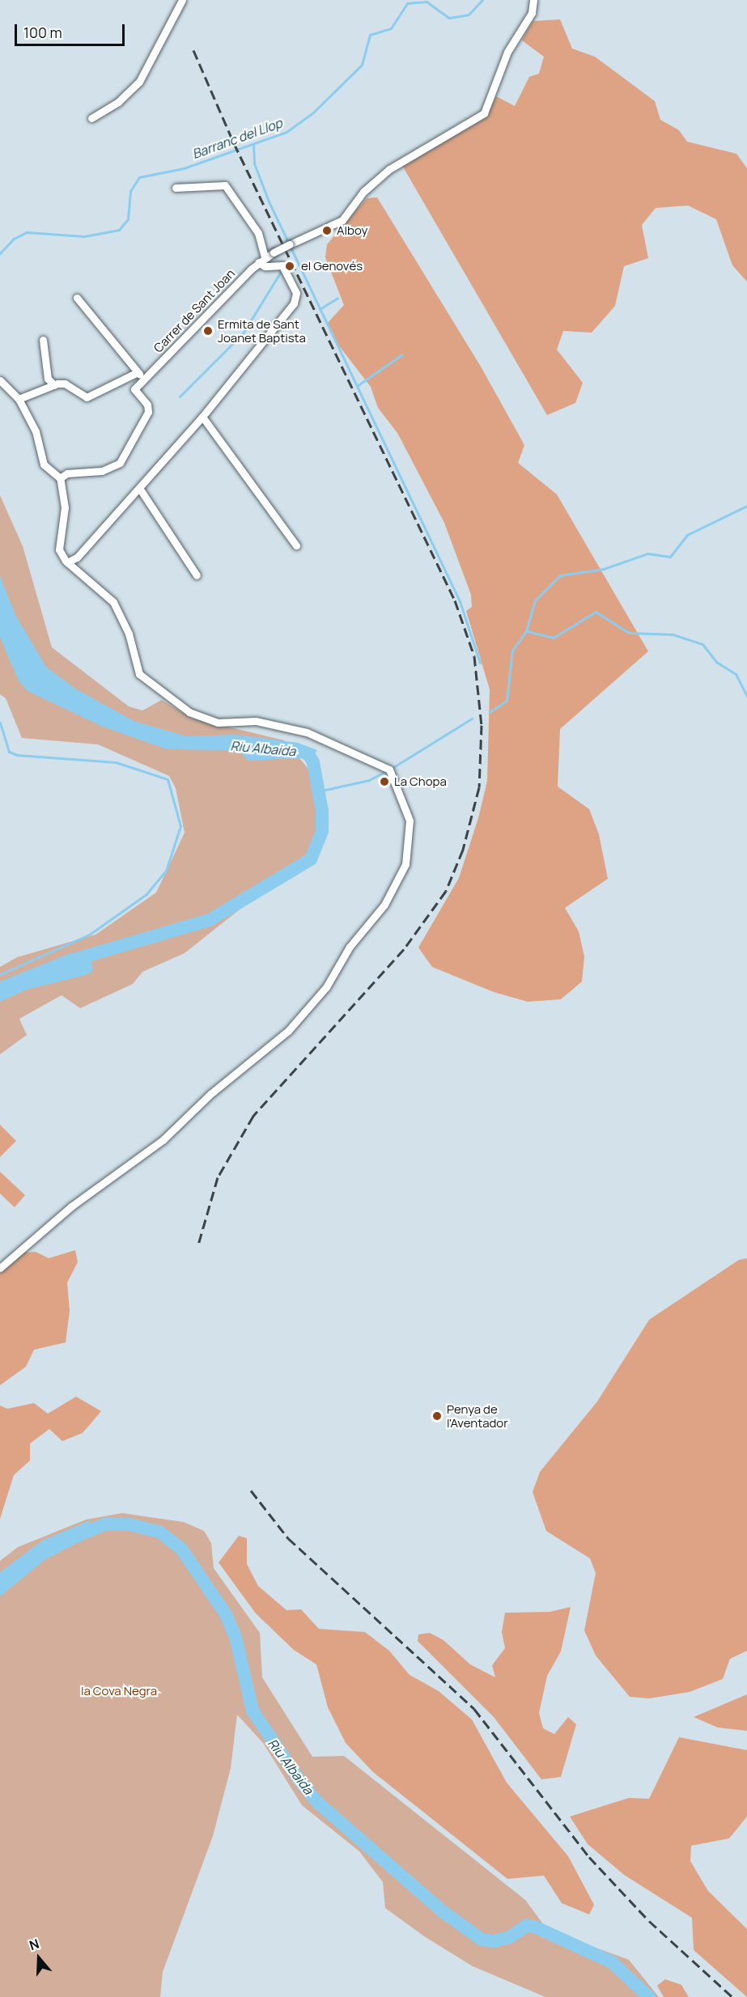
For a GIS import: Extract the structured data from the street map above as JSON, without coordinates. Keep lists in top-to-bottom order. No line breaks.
{"streets":{"street":["Carrer de Sant Joan"]},"water":["Barranc del Llop","Riu Albaida"],"parks":["la Cova Negra"],"places":["Alboy","el Genovés","Ermita de Sant Joanet Baptista","La Chopa","Penya de l'Aventador"],"scale_bar":"100 m","north":"top"}
